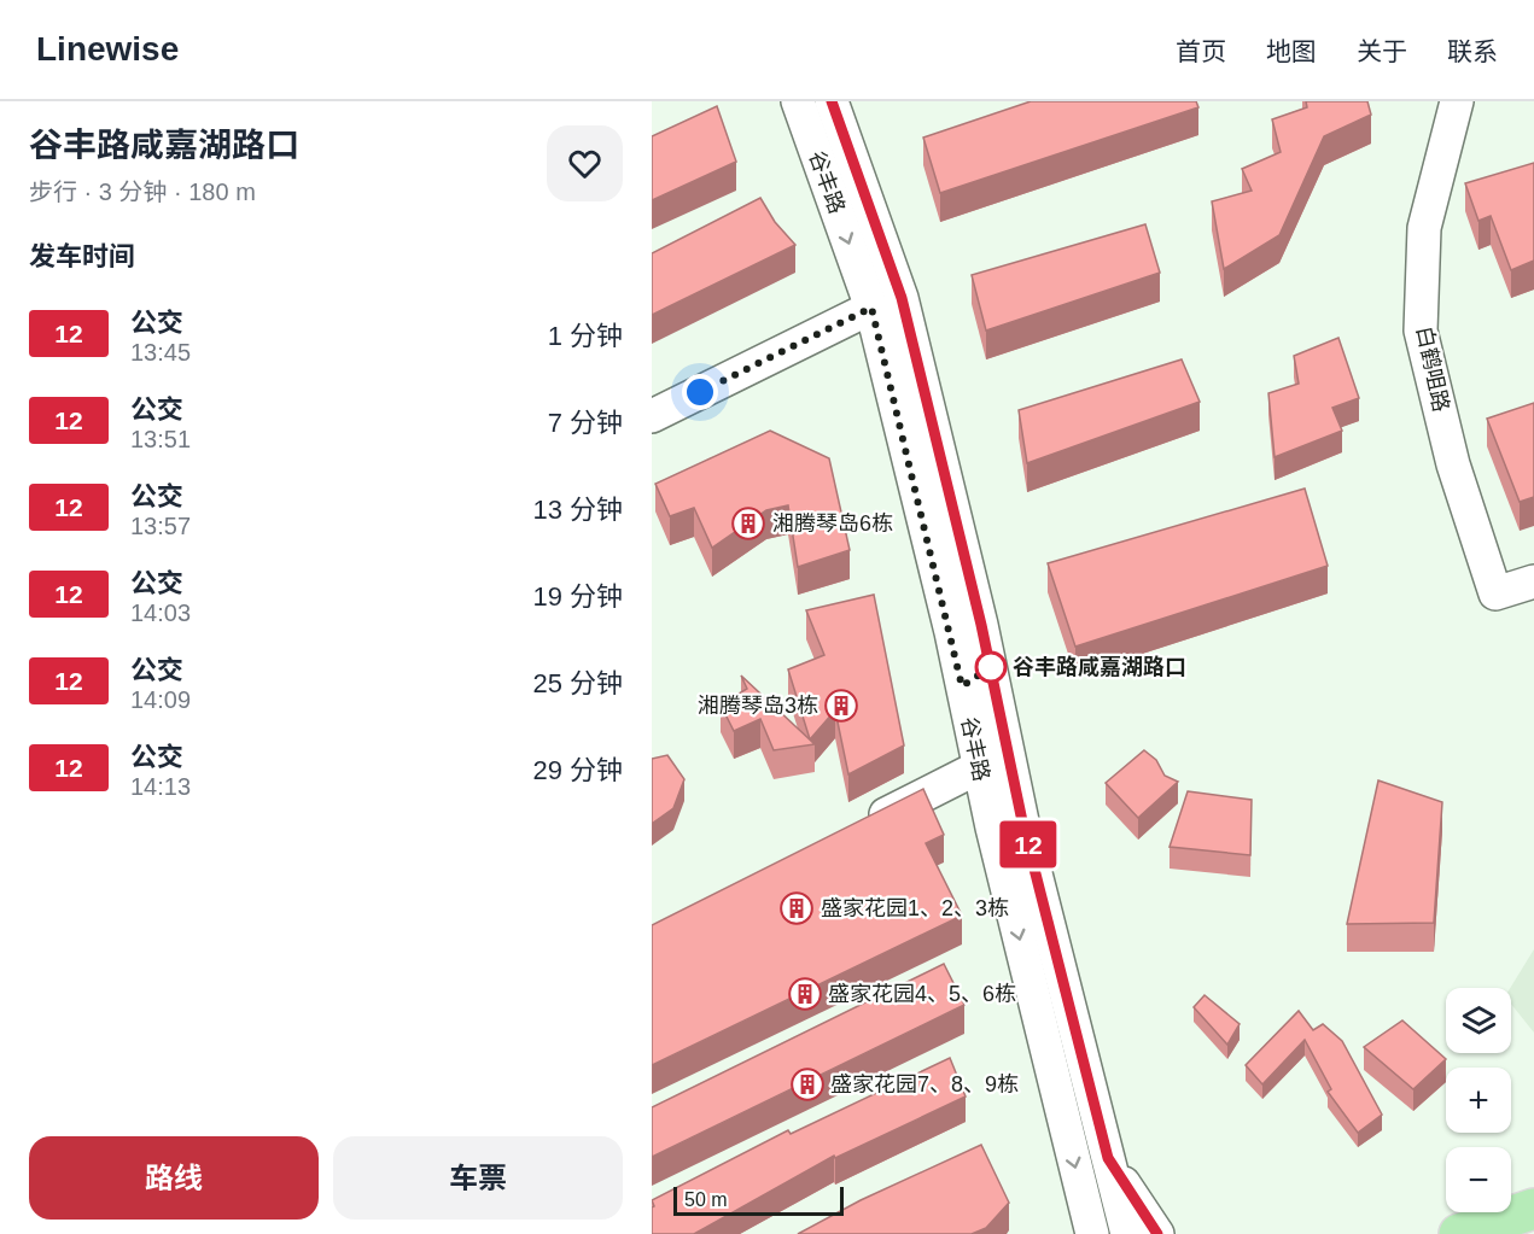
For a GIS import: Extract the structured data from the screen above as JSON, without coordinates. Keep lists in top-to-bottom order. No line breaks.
{"streets":{"street":["谷丰路","白鹤咀路"]},"places":{"building":["湘腾琴岛6栋","湘腾琴岛3栋","盛家花园1、2、3栋","盛家花园4、5、6栋","盛家花园7、8、9栋"],"other":["谷丰路咸嘉湖路口"]},"lines":["bus line 12"],"scale_bar":"50 m","page":{"header":"Linewise","nav":["首页","地图","关于","联系"],"heading":[["谷丰路咸嘉湖路口","步行 · 3 分钟 · 180 m"],"发车时间"],"on_map":"12","list":[{"mark":"12","name":"公交","note":"13:45","value":"1 分钟"},{"mark":"12","name":"公交","note":"13:51","value":"7 分钟"},{"mark":"12","name":"公交","note":"13:57","value":"13 分钟"},{"mark":"12","name":"公交","note":"14:03","value":"19 分钟"},{"mark":"12","name":"公交","note":"14:09","value":"25 分钟"},{"mark":"12","name":"公交","note":"14:13","value":"29 分钟"}],"map_buttons":["+","−"],"buttons":["路线","车票"],"scale":"50 m"}}
